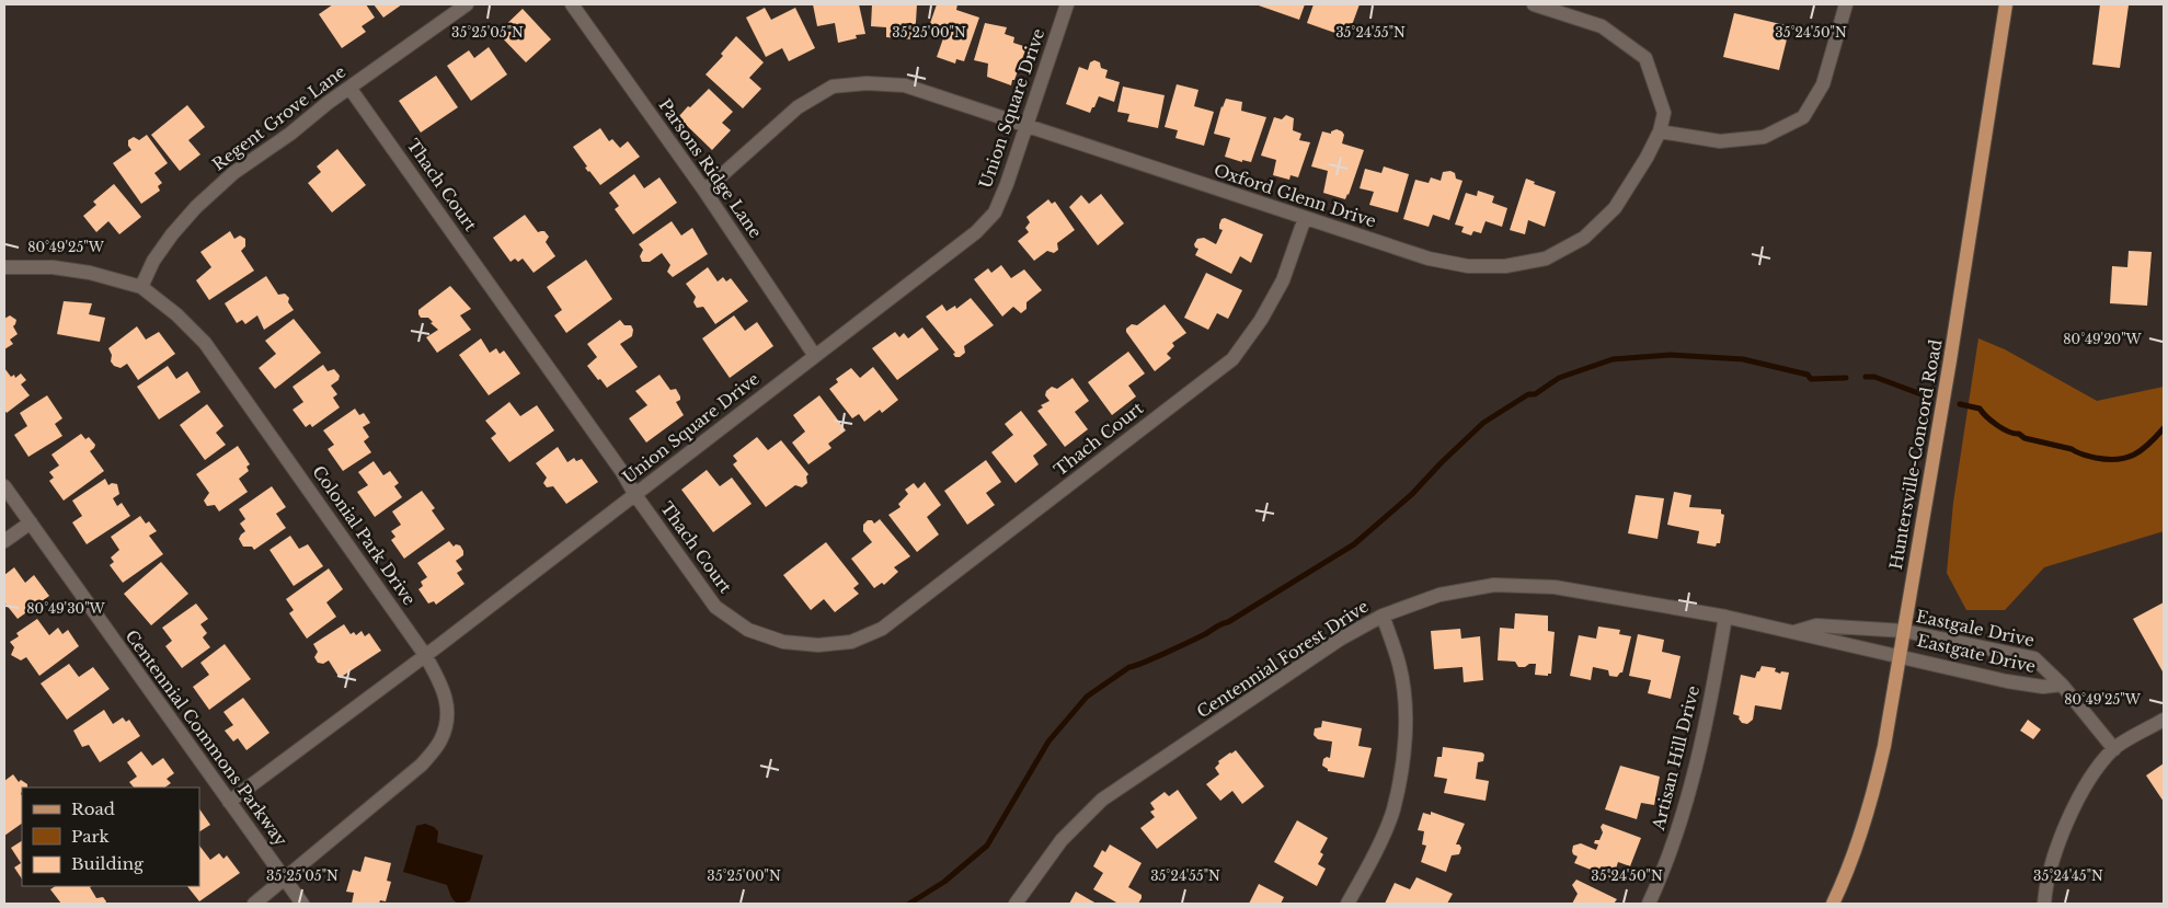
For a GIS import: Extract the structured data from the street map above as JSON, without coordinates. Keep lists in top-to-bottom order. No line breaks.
{"streets":{"main road":["Huntersville-Concord Road"],"street":["Union Square Drive","Regent Grove Lane","Parsons Ridge Lane","Thach Court","Oxford Glenn Drive","Colonial Park Drive","Eastgale Drive","Eastgate Drive","Centennial Forest Drive","Centennial Commons Parkway","Artisan Hill Drive"]},"crossings":[["Union Square Drive","Parsons Ridge Lane"],["Union Square Drive","Thach Court"],["Union Square Drive","Oxford Glenn Drive"],["Union Square Drive","Colonial Park Drive"],["Union Square Drive","Centennial Commons Parkway"],["Regent Grove Lane","Thach Court"],["Regent Grove Lane","Colonial Park Drive"],["Parsons Ridge Lane","Oxford Glenn Drive"],["Thach Court","Oxford Glenn Drive"],["Huntersville-Concord Road","Eastgale Drive"],["Huntersville-Concord Road","Eastgate Drive"],["Huntersville-Concord Road","Centennial Forest Drive"],["Colonial Park Drive","Centennial Commons Parkway"],["Eastgale Drive","Eastgate Drive"],["Eastgale Drive","Centennial Forest Drive"],["Eastgate Drive","Centennial Forest Drive"],["Centennial Forest Drive","Artisan Hill Drive"]],"legend":["Road","Park","Building"],"coordinates":["35°25'05\"N","35°25'00\"N","35°24'55\"N","35°24'50\"N","80°49'25\"W","80°49'20\"W","80°49'30\"W","35°24'45\"N"]}
